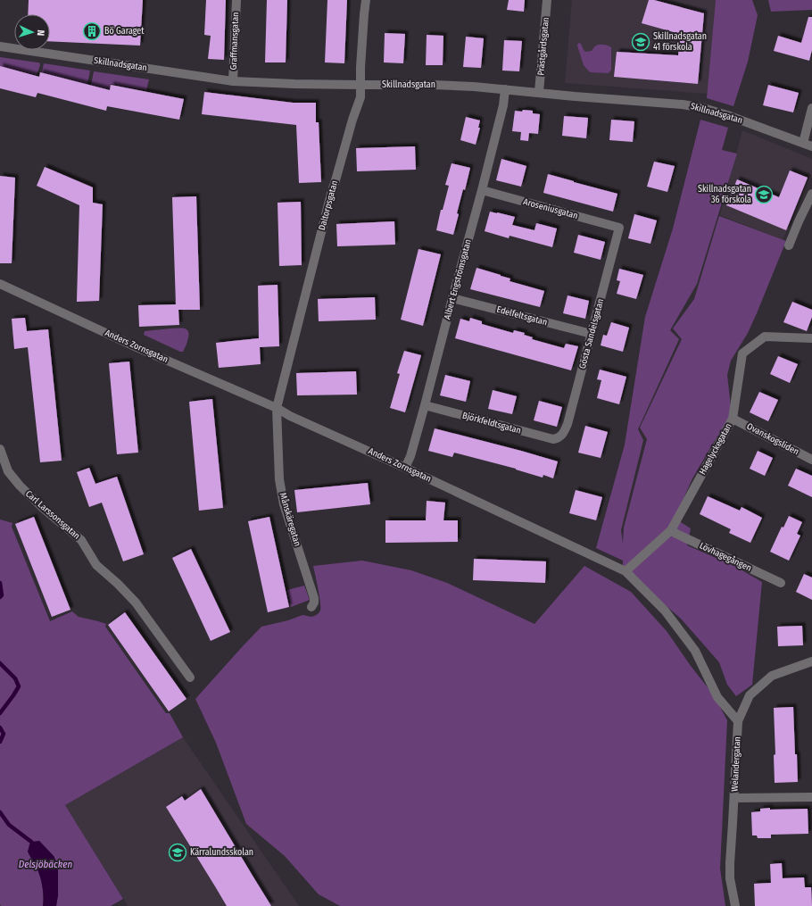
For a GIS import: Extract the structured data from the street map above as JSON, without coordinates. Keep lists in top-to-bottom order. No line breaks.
{"streets":{"street":["Graffmansgatan","Prästgårdsgatan","Skillnadsgatan","Daltorpsgatan","Aroseniusgatan","Albert Engströmsgatan","Edelfeltsgatan","Gösta Sandelsgatan","Anders Zornsgatan","Björkfeldtsgatan","Ovanskogsliden","Hagelyckegatan","Carl Larssonsgatan","Månskäregatan","Lövhagegången","Welandergatan"]},"crossings":[["Graffmansgatan","Skillnadsgatan"],["Prästgårdsgatan","Skillnadsgatan"],["Skillnadsgatan","Daltorpsgatan"],["Skillnadsgatan","Albert Engströmsgatan"],["Daltorpsgatan","Anders Zornsgatan"],["Daltorpsgatan","Månskäregatan"],["Aroseniusgatan","Albert Engströmsgatan"],["Aroseniusgatan","Gösta Sandelsgatan"],["Albert Engströmsgatan","Edelfeltsgatan"],["Albert Engströmsgatan","Anders Zornsgatan"],["Albert Engströmsgatan","Björkfeldtsgatan"],["Edelfeltsgatan","Gösta Sandelsgatan"],["Gösta Sandelsgatan","Björkfeldtsgatan"],["Anders Zornsgatan","Hagelyckegatan"],["Anders Zornsgatan","Månskäregatan"],["Anders Zornsgatan","Welandergatan"],["Ovanskogsliden","Hagelyckegatan"],["Hagelyckegatan","Lövhagegången"]],"water":["Delsjöbäcken"],"places":{"building":["Bö Garaget"],"school or university":["Skillnadsgatan 41 förskola","Skillnadsgatan 36 förskola","Kärralundsskolan"]},"north":"right"}
